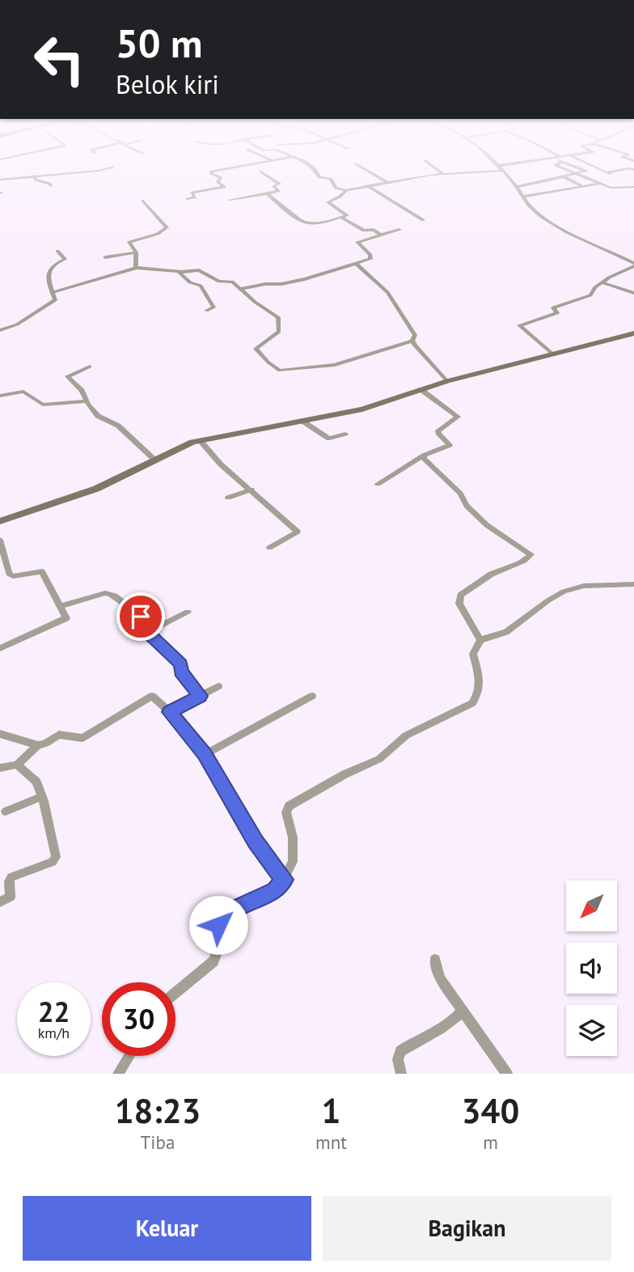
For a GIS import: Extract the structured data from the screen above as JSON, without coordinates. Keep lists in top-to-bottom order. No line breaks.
{"north":"bottom left","page":{"turn":["50 m","Belok kiri"],"speed":"22 km/h","limit":"30","eta":["18:23","Tiba","1","mnt","340","m"],"buttons":["Keluar","Bagikan"]}}
